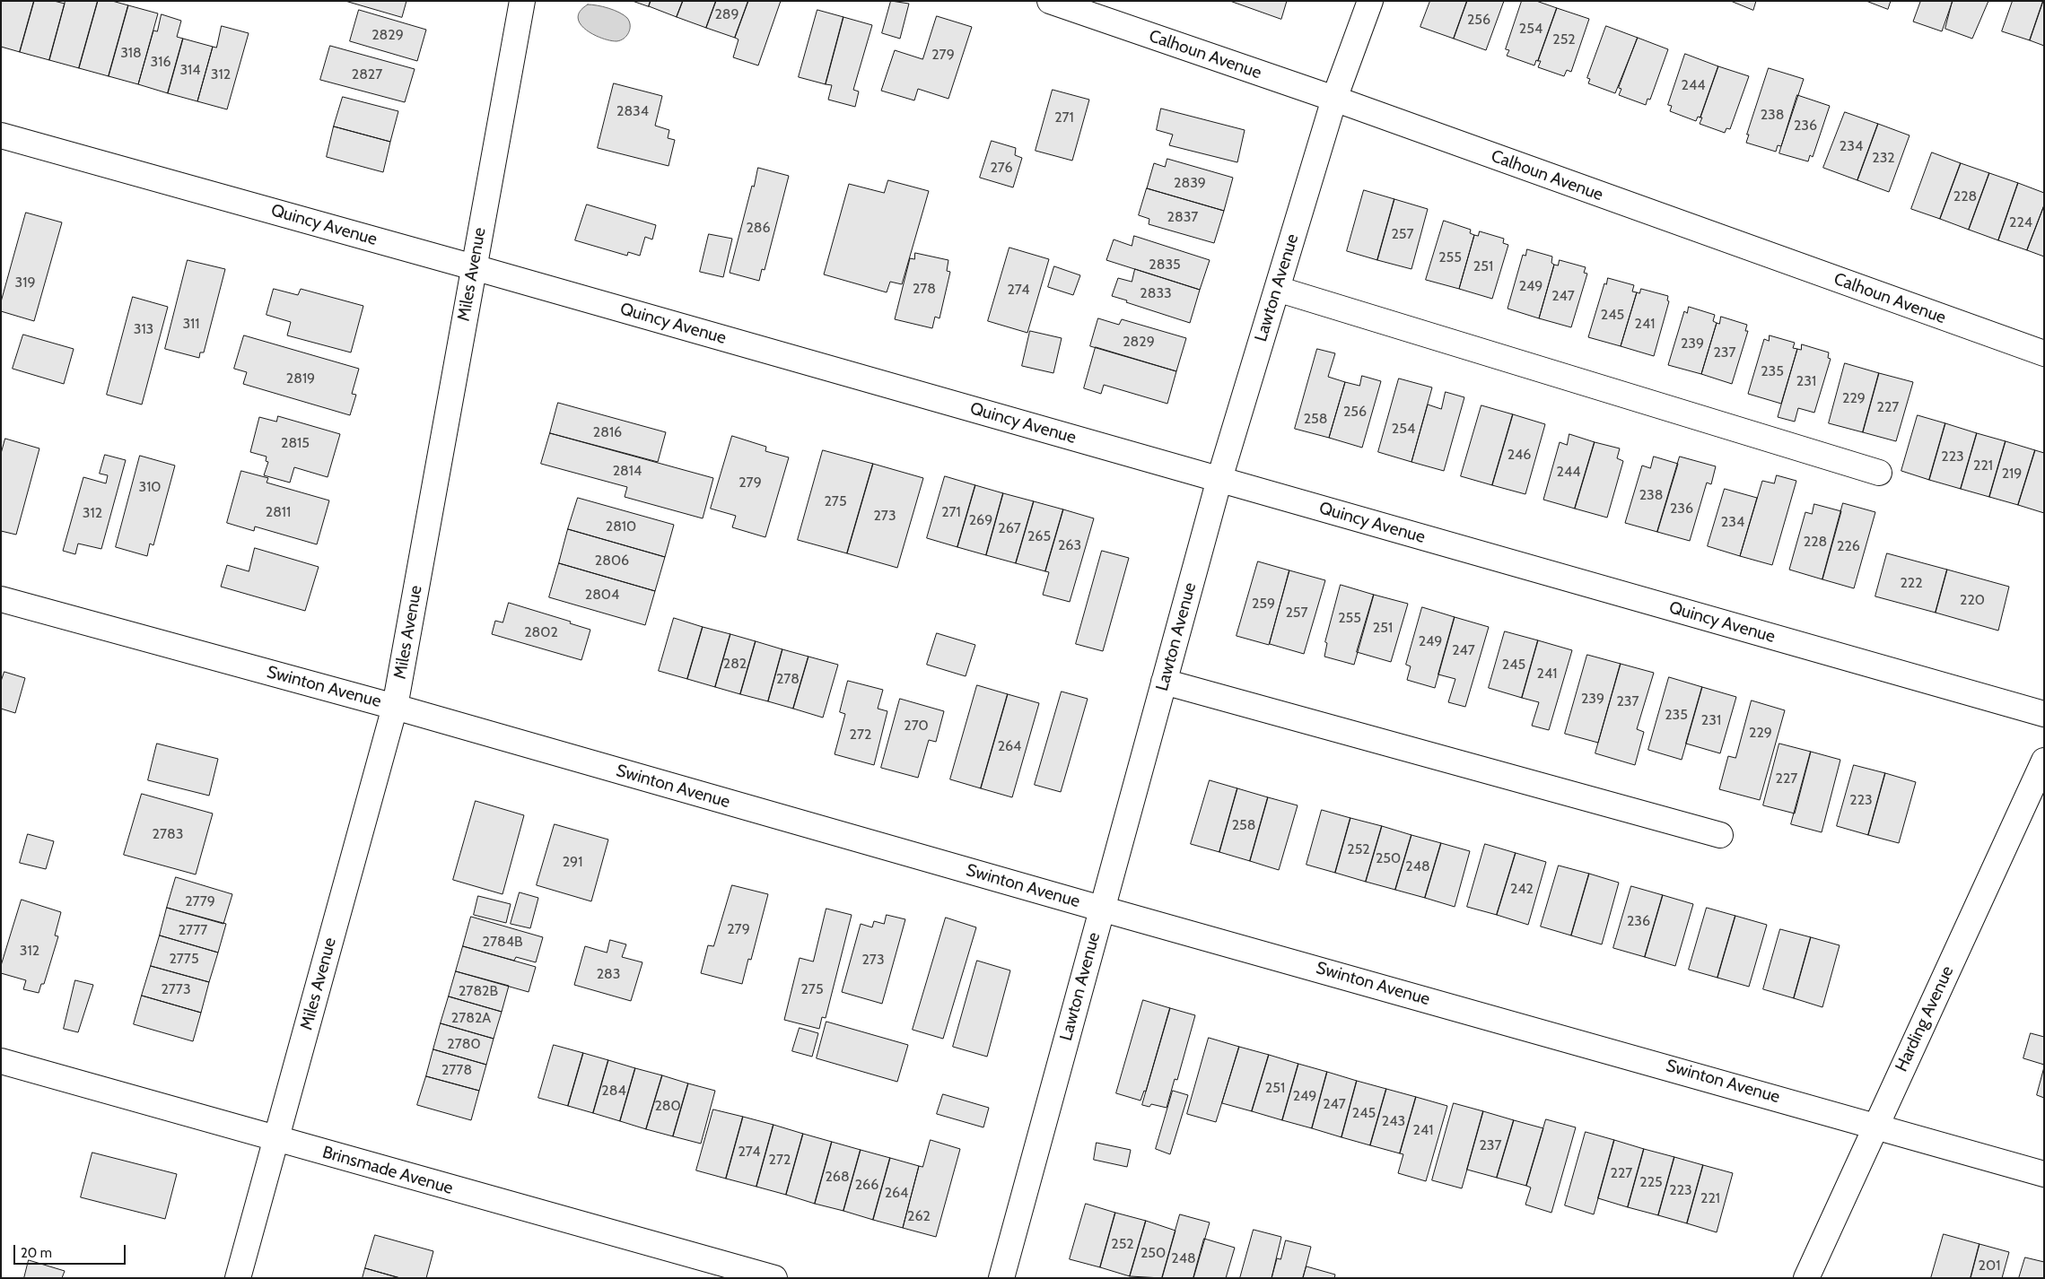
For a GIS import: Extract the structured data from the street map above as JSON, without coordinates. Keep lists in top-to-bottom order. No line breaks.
{"streets":{"street":["Calhoun Avenue","Quincy Avenue","Miles Avenue","Lawton Avenue","Swinton Avenue","Harding Avenue","Brinsmade Avenue"]},"crossings":[["Calhoun Avenue","Lawton Avenue"],["Quincy Avenue","Miles Avenue"],["Quincy Avenue","Lawton Avenue"],["Miles Avenue","Swinton Avenue"],["Miles Avenue","Brinsmade Avenue"],["Lawton Avenue","Swinton Avenue"],["Swinton Avenue","Harding Avenue"]],"house_numbers":["289","256","254","2829","252","318","279","316","314","312","2827","244","2834","238","271","236","234","232","276","2839","228","2837","224","286","257","255","2835","251","319","249","278","274","2833","247","245","311","241","313","2829","239","237","235","2819","231","229","227","256","258","254","2816","2815","246","223","221","2814","244","219","279","310","238","275","236","2811","271","312","273","269","234","2810","267","265","228","263","226","2806","222","2804","220","259","257","255","251","2802","249","247","282","245","241","278","239","237","235","231","270","229","272","264","227","223","258","2783","252","250","291","248","242","2779","236","279","2777","2784B","312","2775","273","283","2773","275","2782B","2782A","2780","2778","251","284","249","247","280","245","243","241","237","274","272","227","268","225","266","223","264","221","262","252","250","248","201"],"scale_bar":"20 m"}
